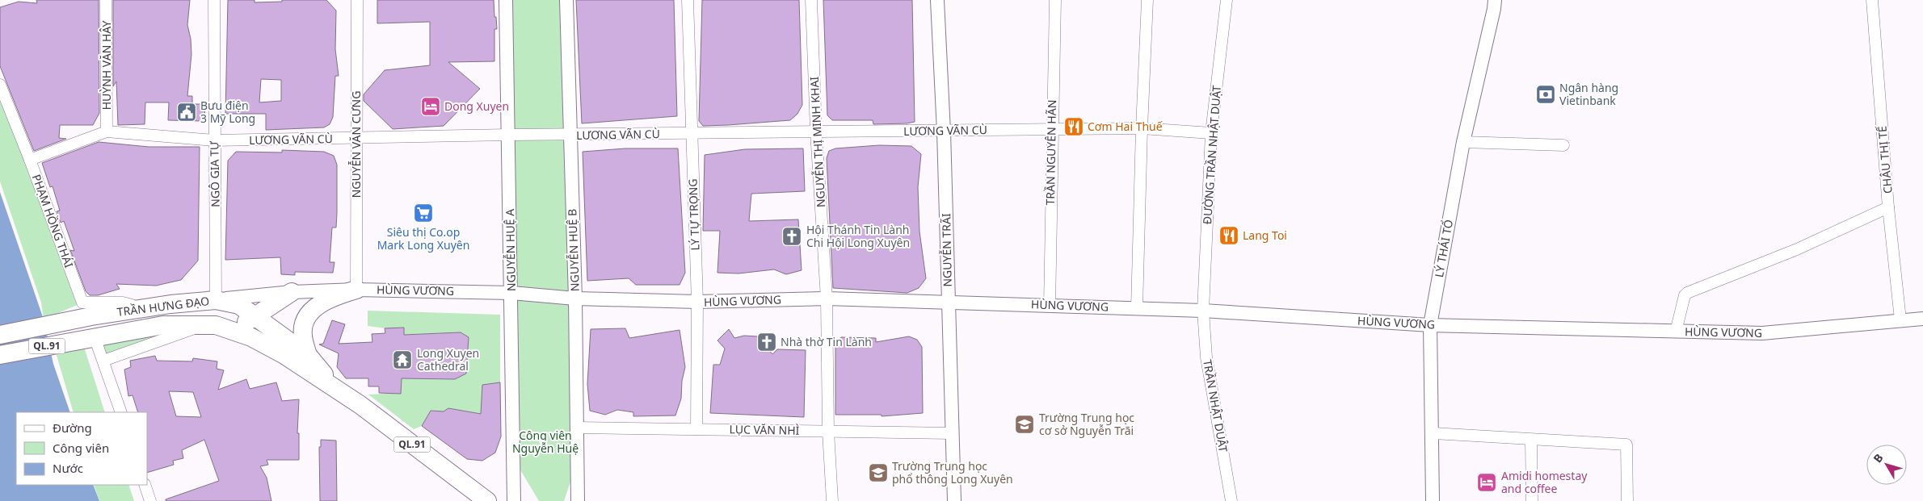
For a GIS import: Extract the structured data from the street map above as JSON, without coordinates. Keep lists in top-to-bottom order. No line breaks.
{"streets":{"highway":["TRẦN HƯNG ĐẠO","QL.91"],"street":["HUỲNH VĂN HÂY","LƯƠNG VÃN CÙ","NGUYỄN THỊ MINH KHAI","NGUYỄN VĂN CƯNG","TRẦN NGUYÊN HÃN","ĐƯỜNG TRẦN NHẬT DUẬT","CHÂU THỊ TẾ","NGÔ GIA TỰ","LÝ TỰ TRỌNG","PHẠM HỒNG THÁI","LÝ THÁI TỔ","NGUYỄN HUỆ A","NGUYỄN HUỆ B","NGUYỄN TRÃI","HÙNG VƯƠNG","TRẦN NHẬT DUẬT","LỤC VĂN NHÌ"]},"crossings":[["HUỲNH VĂN HÂY","LƯƠNG VÃN CÙ"],["LƯƠNG VÃN CÙ","NGUYỄN THỊ MINH KHAI"],["LƯƠNG VÃN CÙ","NGUYỄN VĂN CƯNG"],["LƯƠNG VÃN CÙ","TRẦN NGUYÊN HÃN"],["LƯƠNG VÃN CÙ","ĐƯỜNG TRẦN NHẬT DUẬT"],["LƯƠNG VÃN CÙ","NGÔ GIA TỰ"],["LƯƠNG VÃN CÙ","LÝ TỰ TRỌNG"],["LƯƠNG VÃN CÙ","PHẠM HỒNG THÁI"],["LƯƠNG VÃN CÙ","NGUYỄN HUỆ A"],["LƯƠNG VÃN CÙ","NGUYỄN HUỆ B"],["LƯƠNG VÃN CÙ","NGUYỄN TRÃI"],["NGUYỄN THỊ MINH KHAI","HÙNG VƯƠNG"],["NGUYỄN THỊ MINH KHAI","LỤC VĂN NHÌ"],["NGUYỄN VĂN CƯNG","HÙNG VƯƠNG"],["TRẦN NGUYÊN HÃN","HÙNG VƯƠNG"],["ĐƯỜNG TRẦN NHẬT DUẬT","HÙNG VƯƠNG"],["ĐƯỜNG TRẦN NHẬT DUẬT","TRẦN NHẬT DUẬT"],["CHÂU THỊ TẾ","HÙNG VƯƠNG"],["NGÔ GIA TỰ","HÙNG VƯƠNG"],["NGÔ GIA TỰ","TRẦN HƯNG ĐẠO"],["LÝ TỰ TRỌNG","HÙNG VƯƠNG"],["LÝ TỰ TRỌNG","LỤC VĂN NHÌ"],["PHẠM HỒNG THÁI","TRẦN HƯNG ĐẠO"],["LÝ THÁI TỔ","HÙNG VƯƠNG"],["NGUYỄN HUỆ A","HÙNG VƯƠNG"],["NGUYỄN HUỆ B","HÙNG VƯƠNG"],["NGUYỄN HUỆ B","LỤC VĂN NHÌ"],["NGUYỄN TRÃI","HÙNG VƯƠNG"],["NGUYỄN TRÃI","LỤC VĂN NHÌ"],["HÙNG VƯƠNG","TRẦN HƯNG ĐẠO"],["HÙNG VƯƠNG","TRẦN NHẬT DUẬT"],["TRẦN HƯNG ĐẠO","QL.91"]],"parks":["Công viên Nguyễn Huệ"],"places":{"bank":["Ngân hàng Vietinbank"],"hotel":["Dong Xuyen","Amidi homestay and coffee"],"public building":["Bưu điện 3 Mỹ Long"],"restaurant":["Cơm Hai Thuế","Lang Toi"],"supermarket":["Siêu thị Co.op Mark Long Xuyên"],"church":["Hội Thánh Tin Lành Chi Hội Long Xuyên","Nhà thờ Tin Lành"],"temple":["Long Xuyen Cathedral"],"school or university":["Trường Trung học cơ sở Nguyễn Trãi","Trường Trung học phổ thông Long Xuyên"]},"legend":["Đường","Công viên","Nước"],"north":"top left"}
